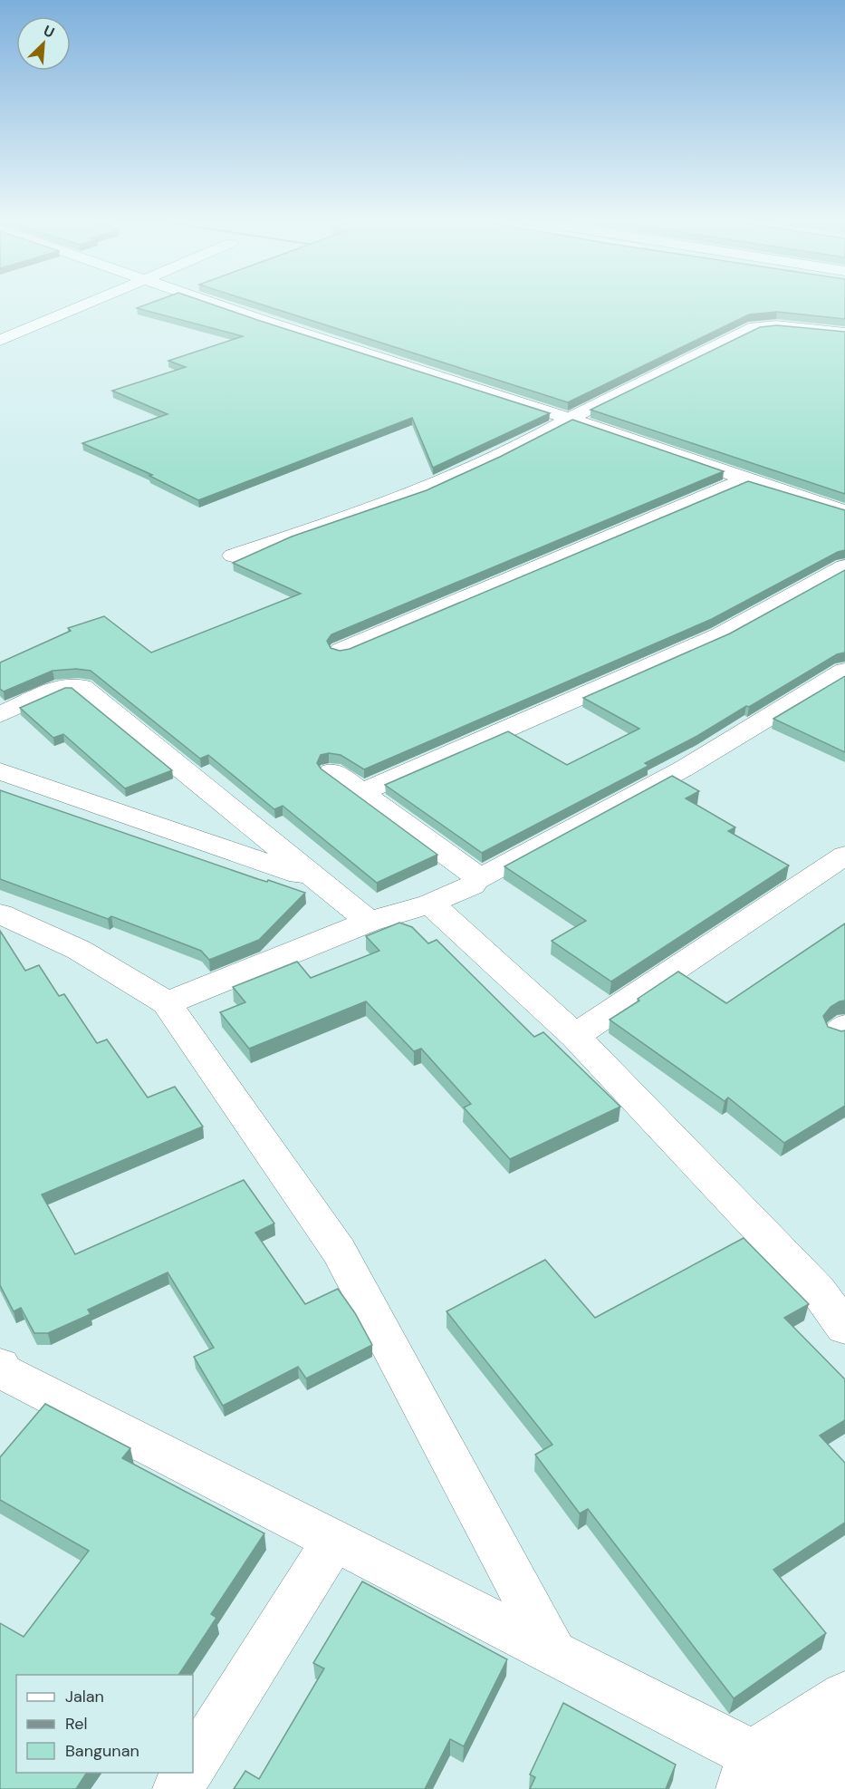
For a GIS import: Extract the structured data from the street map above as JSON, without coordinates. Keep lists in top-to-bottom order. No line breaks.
{"legend":["Jalan","Rel","Bangunan"],"north":"top right"}
